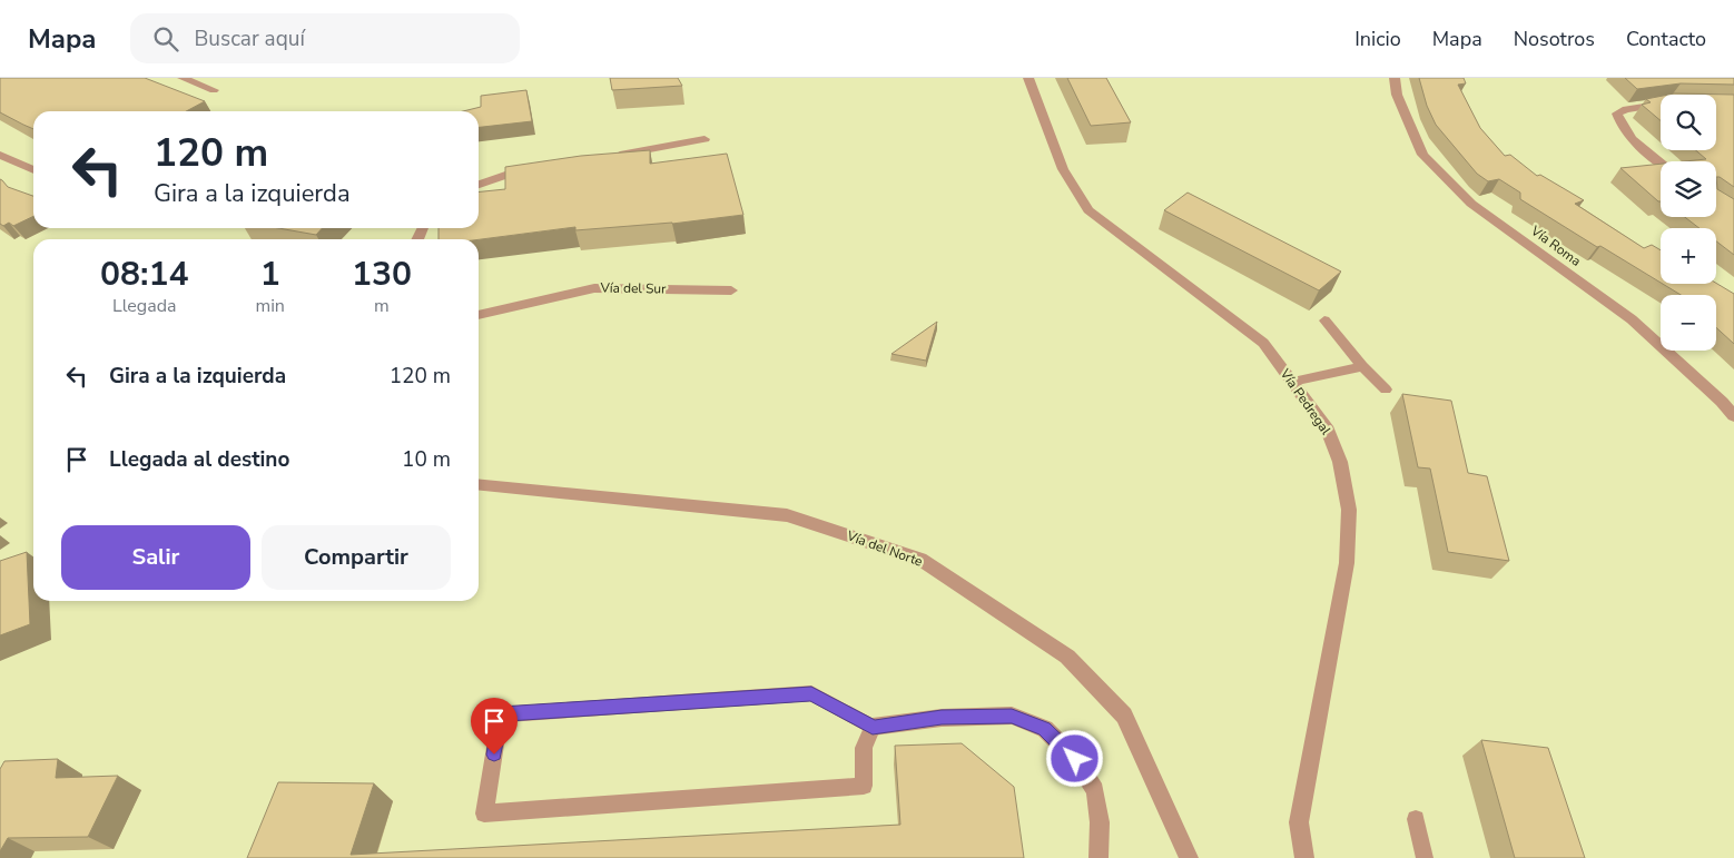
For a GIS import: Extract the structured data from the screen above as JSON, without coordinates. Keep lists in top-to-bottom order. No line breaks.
{"streets":{"street":["Vía Roma","Vía del Sur","Vía Pedregal","Vía del Norte"]},"page":{"header":"Mapa","search":"Buscar aquí","nav":["Inicio","Mapa","Nosotros","Contacto"],"map_buttons":["+","−"],"turn":["120 m","Gira a la izquierda"],"eta":["08:14","Llegada","1","min","130","m"],"list":[{"name":"Gira a la izquierda","value":"120 m"},{"name":"Llegada al destino","value":"10 m"}],"buttons":["Salir","Compartir"]}}
